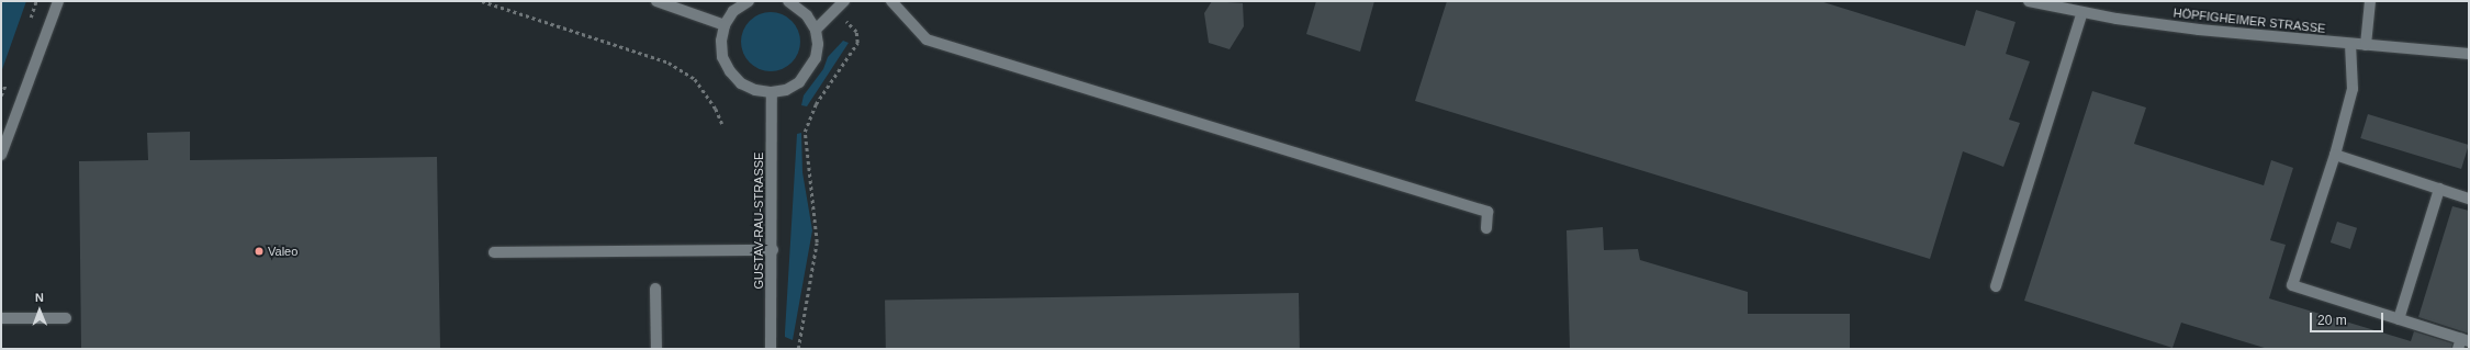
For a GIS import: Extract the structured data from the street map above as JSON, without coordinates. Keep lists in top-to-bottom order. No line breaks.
{"streets":{"street":["HÖPFIGHEIMER STRASSE","GUSTAV-RAU-STRASSE"]},"places":["Valeo"],"scale_bar":"20 m","north":"top"}
